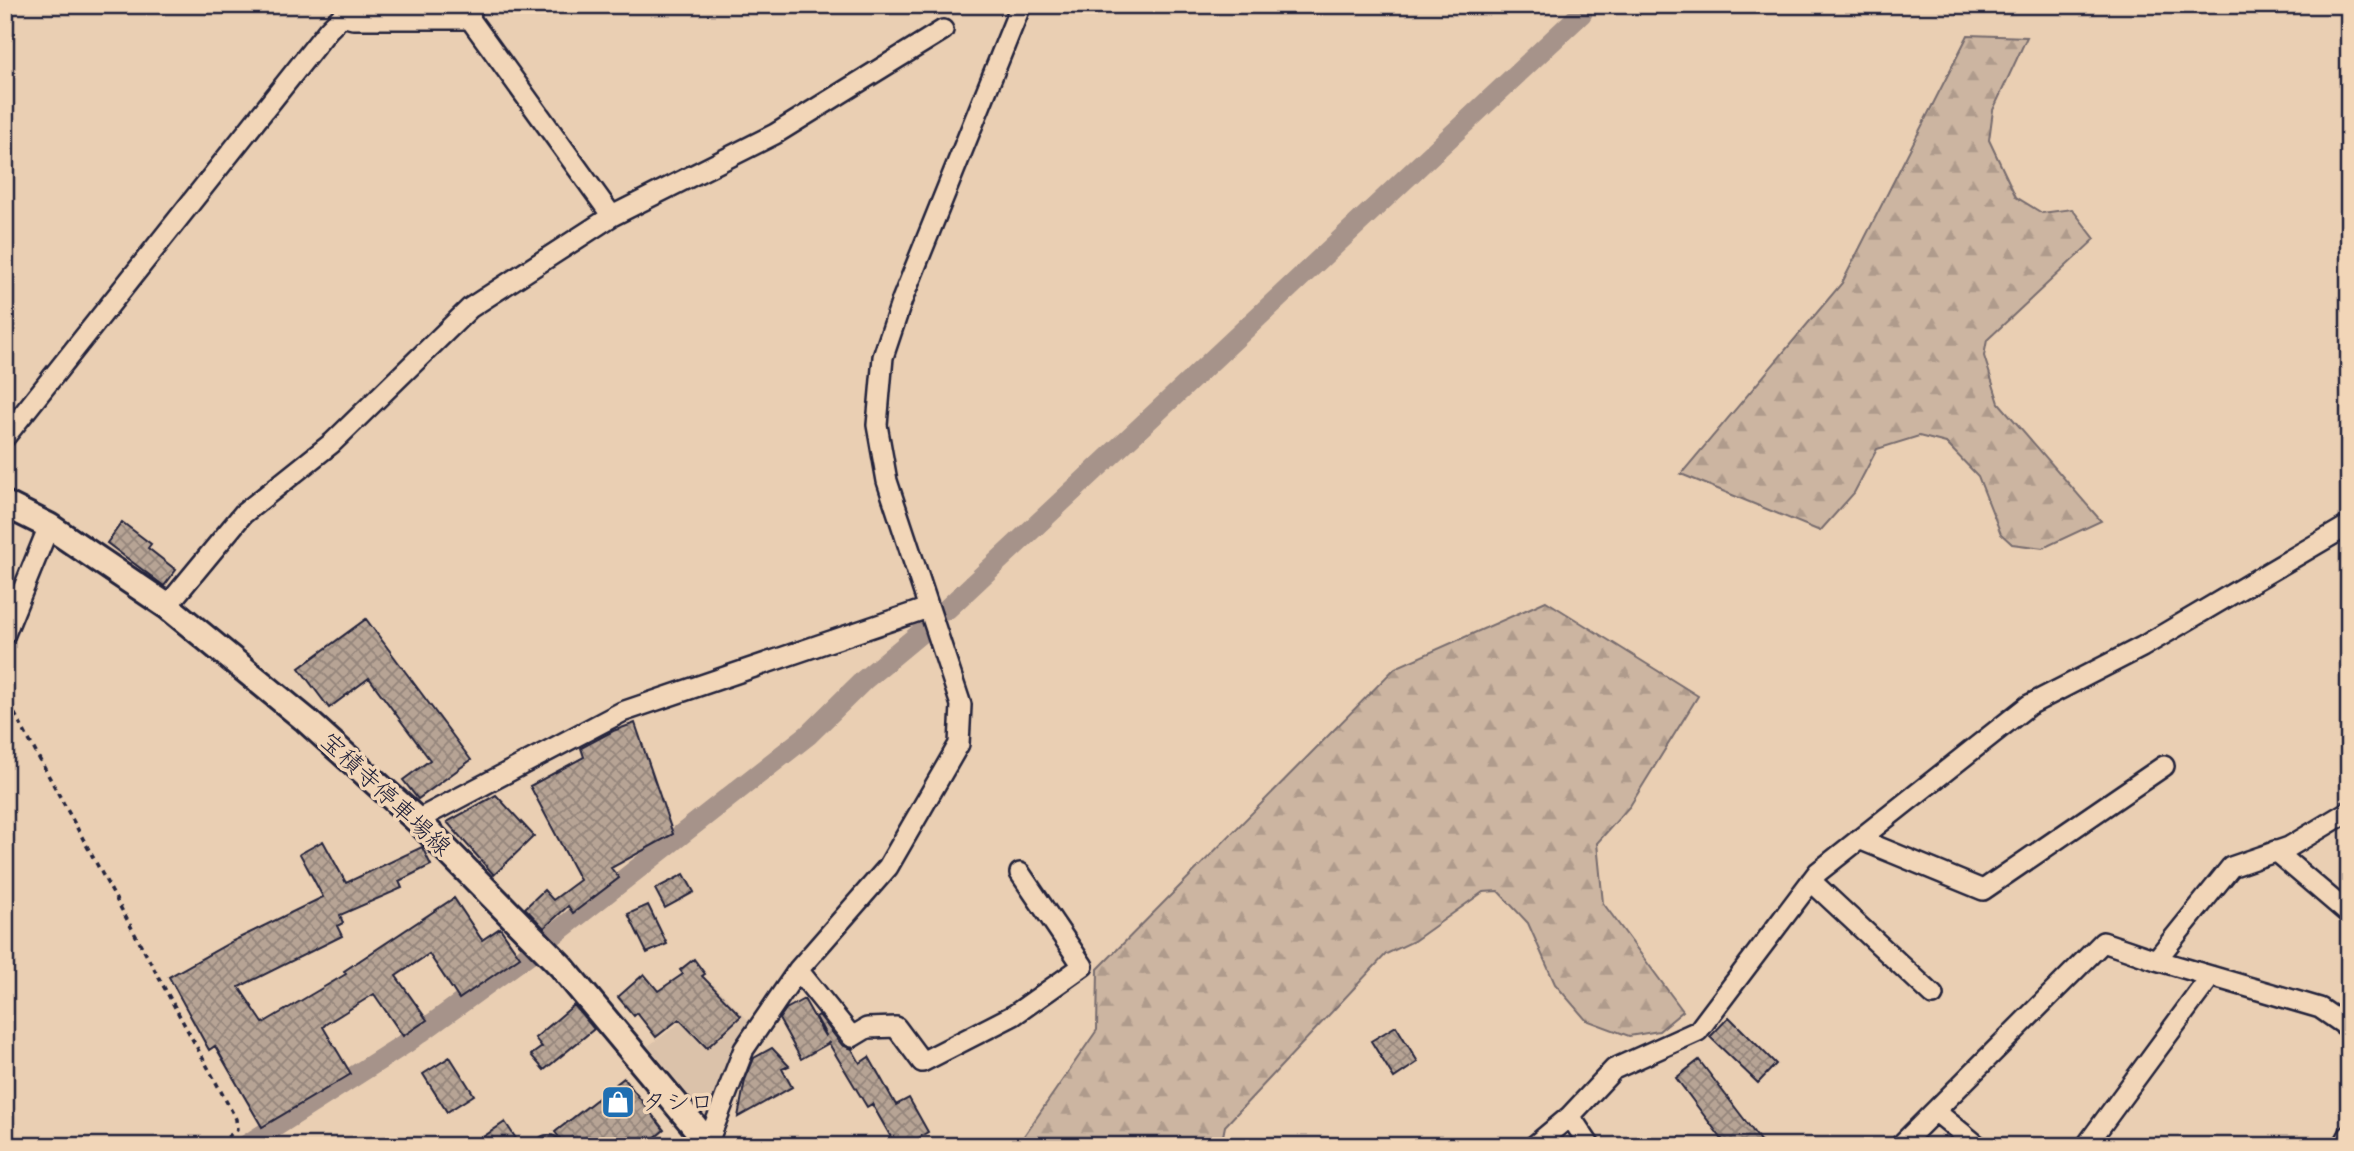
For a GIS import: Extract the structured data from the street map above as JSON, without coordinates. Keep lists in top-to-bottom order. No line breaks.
{"streets":{"main road":["宝積寺停車場線"]},"places":{"shop":["タシロ"]}}
